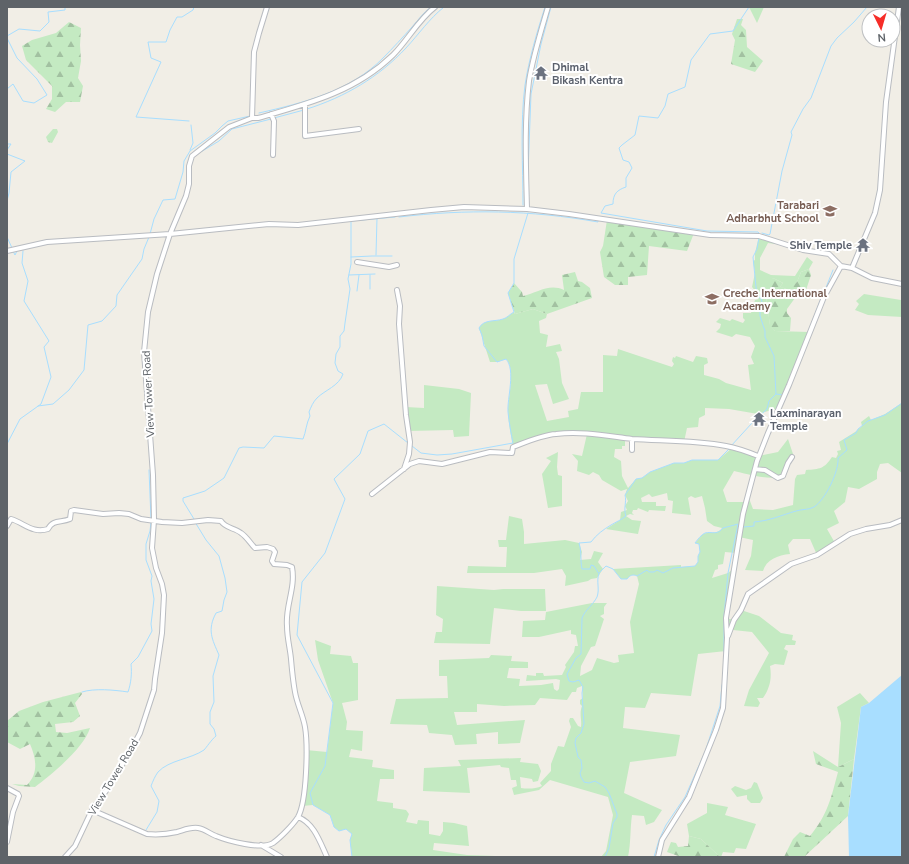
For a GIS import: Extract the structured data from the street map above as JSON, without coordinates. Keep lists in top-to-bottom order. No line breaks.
{"streets":{"street":["View Tower Road"]},"places":{"temple":["Dhimal Bikash Kentra","Shiv Temple","Laxminarayan Temple"],"school or university":["Tarabari Adharbhut School","Creche International Academy"]},"north":"bottom"}
